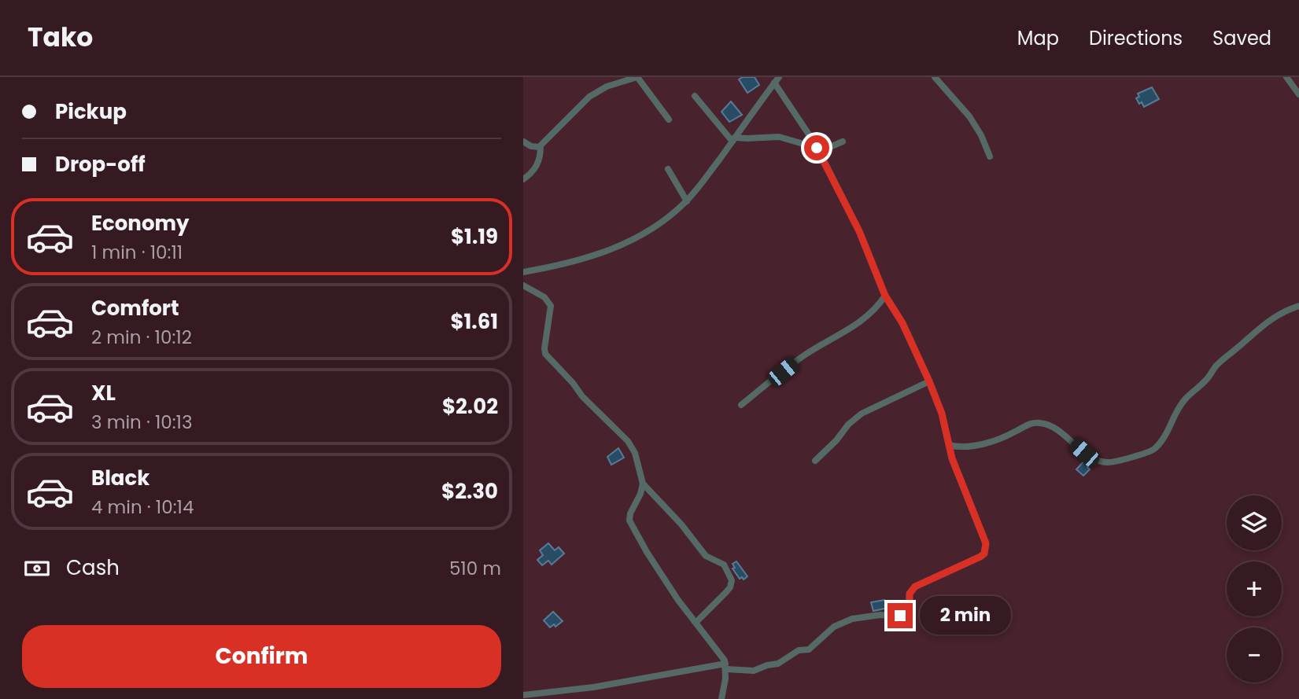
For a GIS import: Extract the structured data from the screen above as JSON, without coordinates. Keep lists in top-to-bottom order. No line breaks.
{"page":{"header":"Tako","nav":["Map","Directions","Saved"],"banner":["Pickup","Drop-off"],"list":[{"name":"Economy","note":"1 min · 10:11","value":"$1.19"},{"name":"Comfort","note":"2 min · 10:12","value":"$1.61"},{"name":"XL","note":"3 min · 10:13","value":"$2.02"},{"name":"Black","note":"4 min · 10:14","value":"$2.30"}],"map_buttons":["+","−"],"pay":["Cash","510 m"],"bubble":"2 min","buttons":"Confirm"}}
